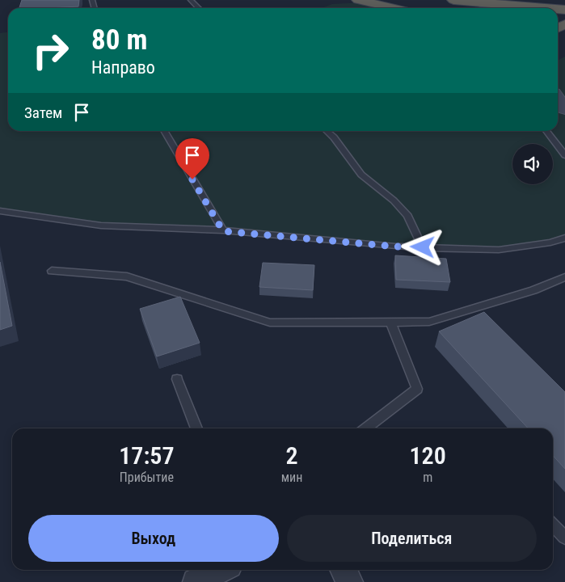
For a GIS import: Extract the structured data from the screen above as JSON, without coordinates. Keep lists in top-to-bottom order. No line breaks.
{"page":{"turn":["80 m","Направо"],"then":"Затем","eta":["17:57","Прибытие","2","мин","120","m"],"buttons":["Выход","Поделиться"]}}
